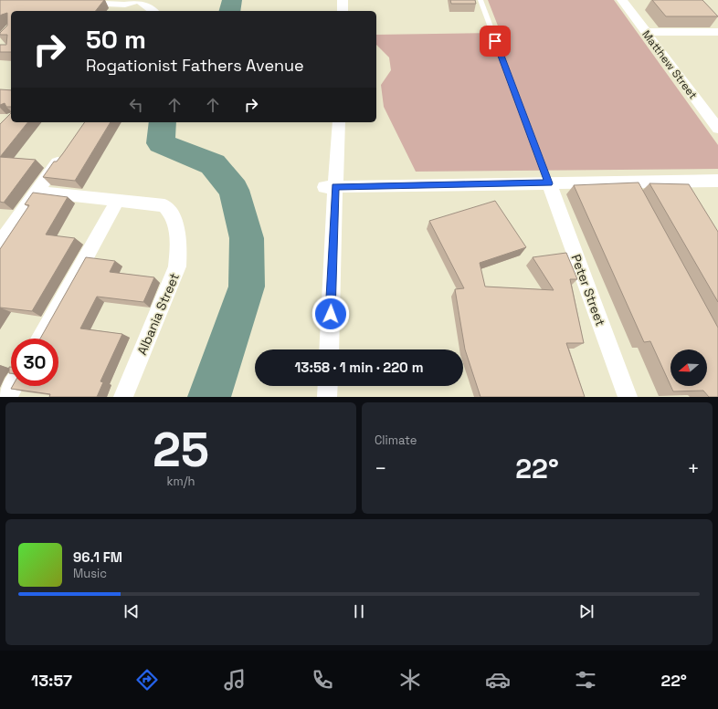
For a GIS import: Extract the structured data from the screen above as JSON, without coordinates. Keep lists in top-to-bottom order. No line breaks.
{"streets":{"street":["Matthew Street","Peter Street","Albania Street"]},"north":"left","page":{"turn":["50 m","Rogationist Fathers Avenue"],"limit":"30","trip":"13:58 · 1 min · 220 m","tile":[["25","km/h"],"Climate"],"heat":["−","22°","+"],"song":["96.1 FM","Music"],"tabs":["13:57","22°"]}}
